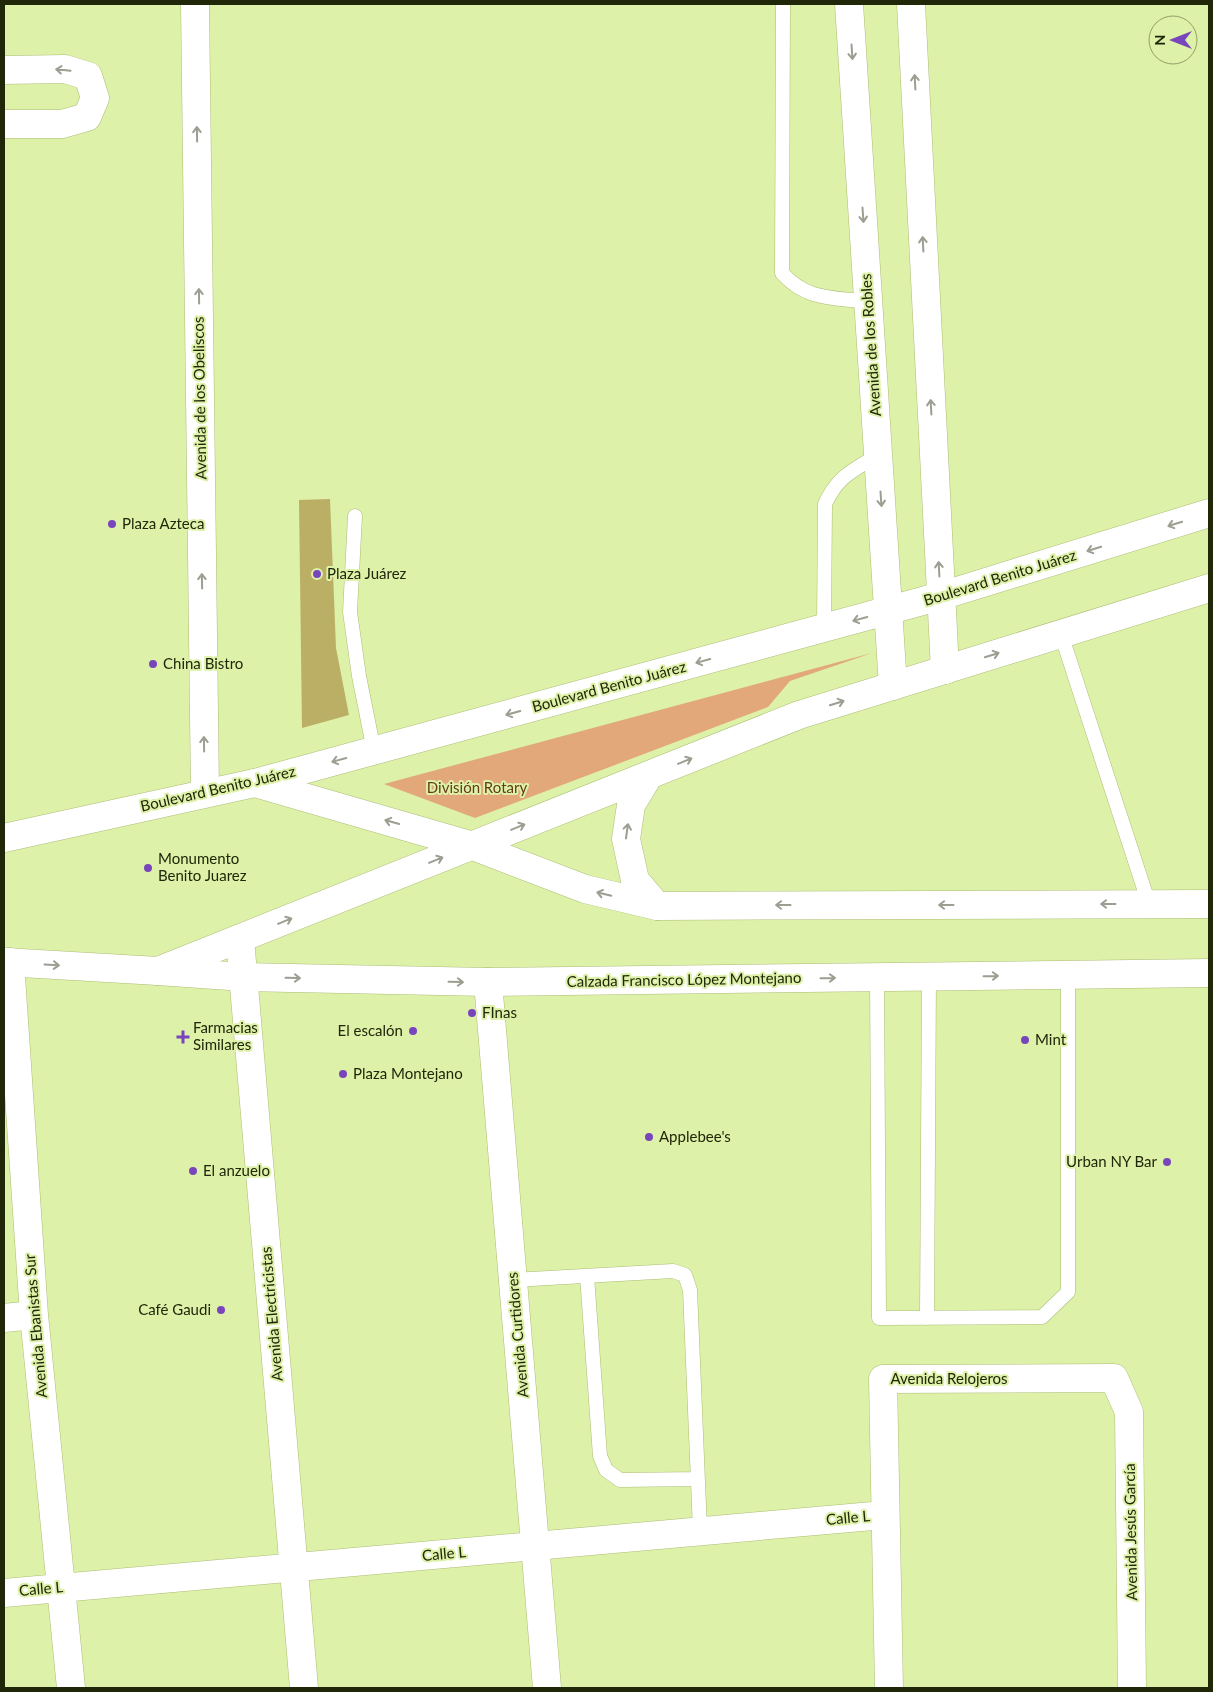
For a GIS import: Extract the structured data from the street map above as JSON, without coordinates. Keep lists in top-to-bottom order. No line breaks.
{"streets":{"street":["Avenida de los Robles","Avenida de los Obeliscos","Boulevard Benito Juárez","Calzada Francisco López Montejano","Avenida Electricistas","Avenida Ebanistas Sur","Avenida Curtidores","Avenida Relojeros","Calle L","Avenida Jesús García"]},"crossings":[["Avenida de los Robles","Boulevard Benito Juárez"],["Avenida de los Obeliscos","Boulevard Benito Juárez"],["Calzada Francisco López Montejano","Avenida Electricistas"],["Calzada Francisco López Montejano","Avenida Ebanistas Sur"],["Calzada Francisco López Montejano","Avenida Curtidores"],["Avenida Electricistas","Calle L"],["Avenida Ebanistas Sur","Calle L"],["Avenida Curtidores","Calle L"],["Avenida Relojeros","Calle L"],["Avenida Relojeros","Avenida Jesús García"]],"one_way":["Avenida de los Obeliscos"],"parks":["División Rotary"],"places":{"other":["Plaza Azteca","Plaza Juárez","China Bistro","Monumento Benito Juarez","FInas","El escalón","Mint","Plaza Montejano","Applebee's","Urban NY Bar","El anzuelo","Café Gaudi"],"health":["Farmacias Similares"]},"north":"left"}
